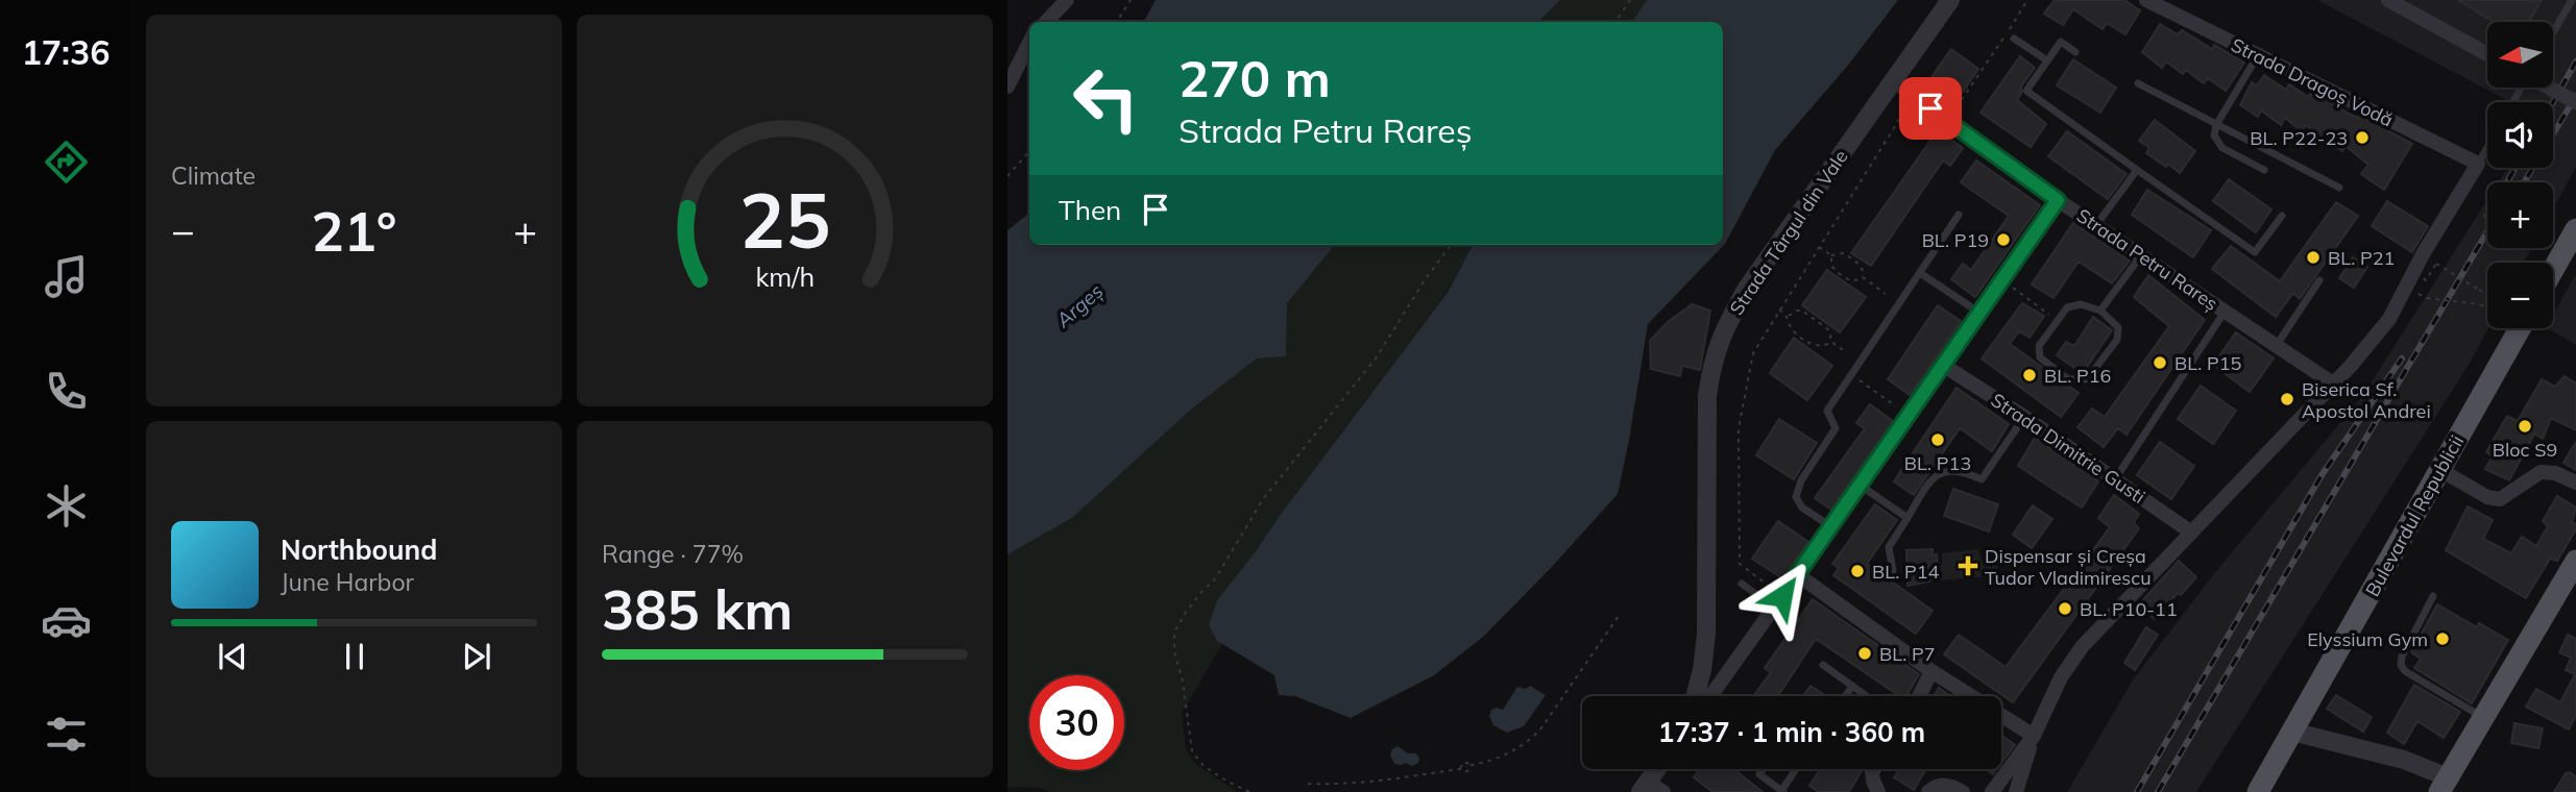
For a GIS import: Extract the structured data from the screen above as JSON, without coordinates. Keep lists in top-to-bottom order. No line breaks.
{"streets":{"main road":["Bulevardul Republicii"],"street":["Strada Dragoș Vodă","Strada Târgul din Vale","Strada Petru Rareș","Strada Dimitrie Gusti"]},"crossings":[["Strada Târgul din Vale","Strada Petru Rareș"]],"water":["Argeș"],"places":{"other":["BL. P22-23","BL. P19","BL. P21","BL. P15","BL. P16","Biserica Sf. Apostol Andrei","Bloc S9","BL. P13","BL. P14","BL. P10-11","Elyssium Gym","BL. P7"],"health":["Dispensar și Creșa Tudor Vladimirescu"]},"north":"left","page":{"tabs":"17:36","tile":["Climate",["Range · 77%","385 km"]],"map_buttons":["+","−"],"turn":["270 m","Strada Petru Rareș"],"then":"Then","heat":["−","21°","+"],"song":["Northbound","June Harbor"],"limit":"30","trip":"17:37 · 1 min · 360 m","gauge":["25","km/h"]}}
